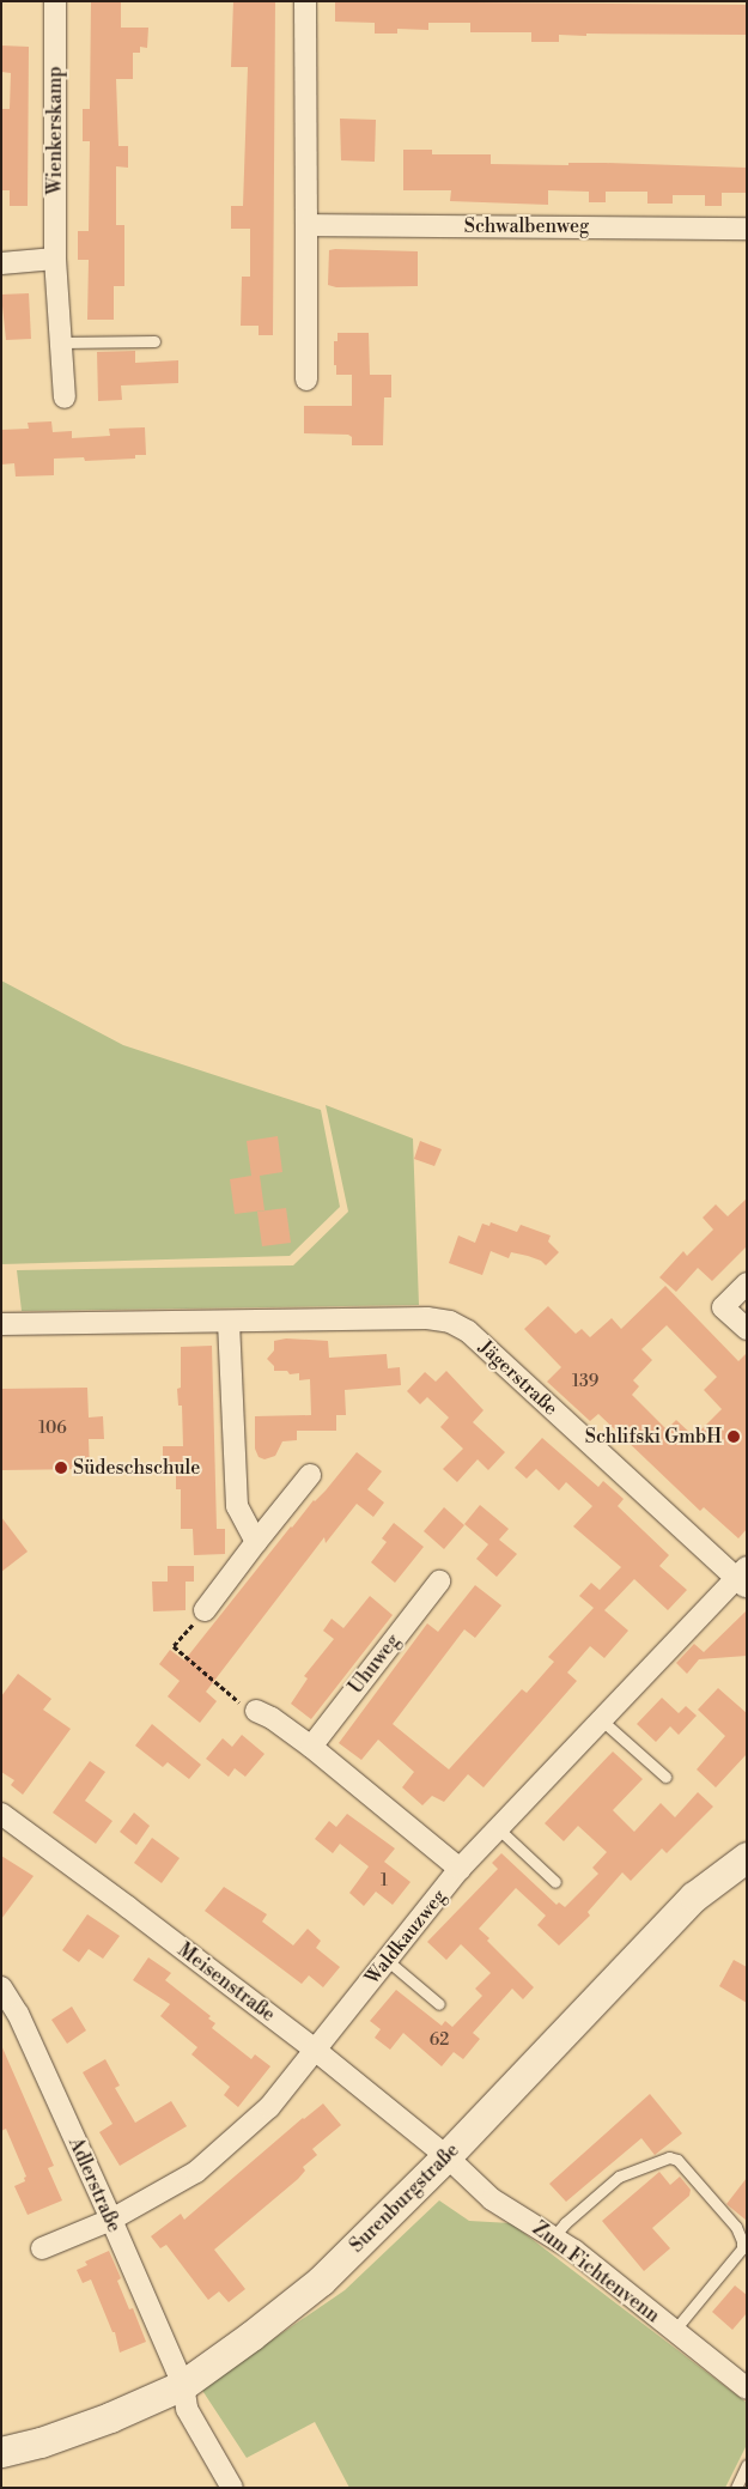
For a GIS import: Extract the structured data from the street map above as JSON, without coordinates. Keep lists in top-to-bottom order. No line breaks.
{"streets":{"street":["Wienkerskamp","Schwalbenweg","Jägerstraße","Uhuweg","Waldkauzweg","Meisenstraße","Adlerstraße","Surenburgstraße","Zum Fichtenvenn"]},"crossings":[["Jägerstraße","Waldkauzweg"],["Waldkauzweg","Meisenstraße"],["Waldkauzweg","Adlerstraße"],["Meisenstraße","Surenburgstraße"],["Meisenstraße","Zum Fichtenvenn"],["Adlerstraße","Surenburgstraße"],["Surenburgstraße","Zum Fichtenvenn"]],"places":["Schlifski GmbH","Südeschschule"],"house_numbers":["139","106","1","62"]}
